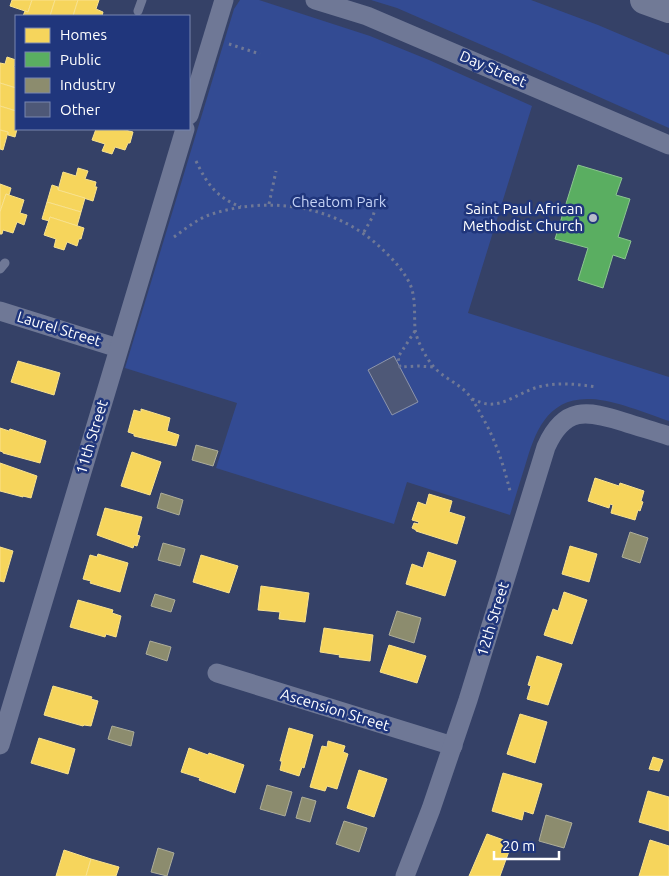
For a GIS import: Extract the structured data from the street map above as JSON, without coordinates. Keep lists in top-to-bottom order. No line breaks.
{"streets":{"street":["Day Street","Laurel Street","11th Street","12th Street","Ascension Street"]},"crossings":[["Laurel Street","11th Street"],["12th Street","Ascension Street"]],"parks":["Cheatom Park"],"places":["Saint Paul African Methodist Church"],"legend":["Homes","Public","Industry","Other"],"scale_bar":"20 m"}
